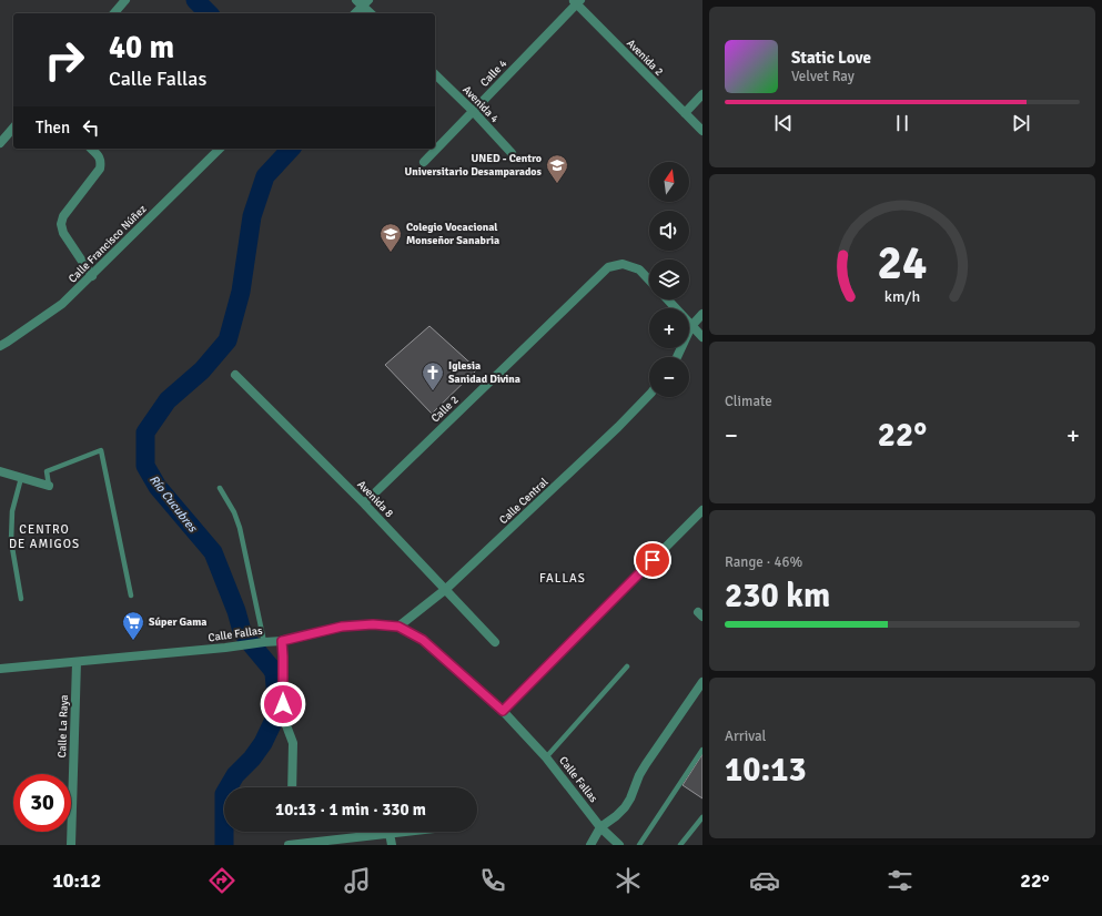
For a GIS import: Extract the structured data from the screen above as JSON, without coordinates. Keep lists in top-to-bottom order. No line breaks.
{"streets":{"street":["Avenida 2","Calle 4","Avenida 4","Calle Francisco Núñez","Calle 2","Avenida 8","Calle Central","Calle Fallas","Calle La Raya"]},"crossings":[["Avenida 2","Calle 4"],["Calle 4","Avenida 4"],["Calle 2","Avenida 8"],["Avenida 8","Calle Central"],["Calle Central","Calle Fallas"],["Calle Fallas","Calle La Raya"]],"districts":["CENTRO DE AMIGOS","FALLAS"],"water":["Río Cucubres"],"places":{"school or university":["UNED - Centro Universitario Desamparados","Colegio Vocacional Monseñor Sanabria"],"church":["Iglesia Sanidad Divina"],"supermarket":["Súper Gama"]},"north":"top","page":{"turn":["40 m","Calle Fallas"],"song":["Static Love","Velvet Ray"],"then":"Then","map_buttons":["+","−"],"tile":["Climate",["Range · 46%","230 km"],["Arrival","10:13"]],"heat":["−","22°","+"],"limit":"30","trip":"10:13 · 1 min · 330 m","tabs":["10:12","22°"],"gauge":["24","km/h"]}}
